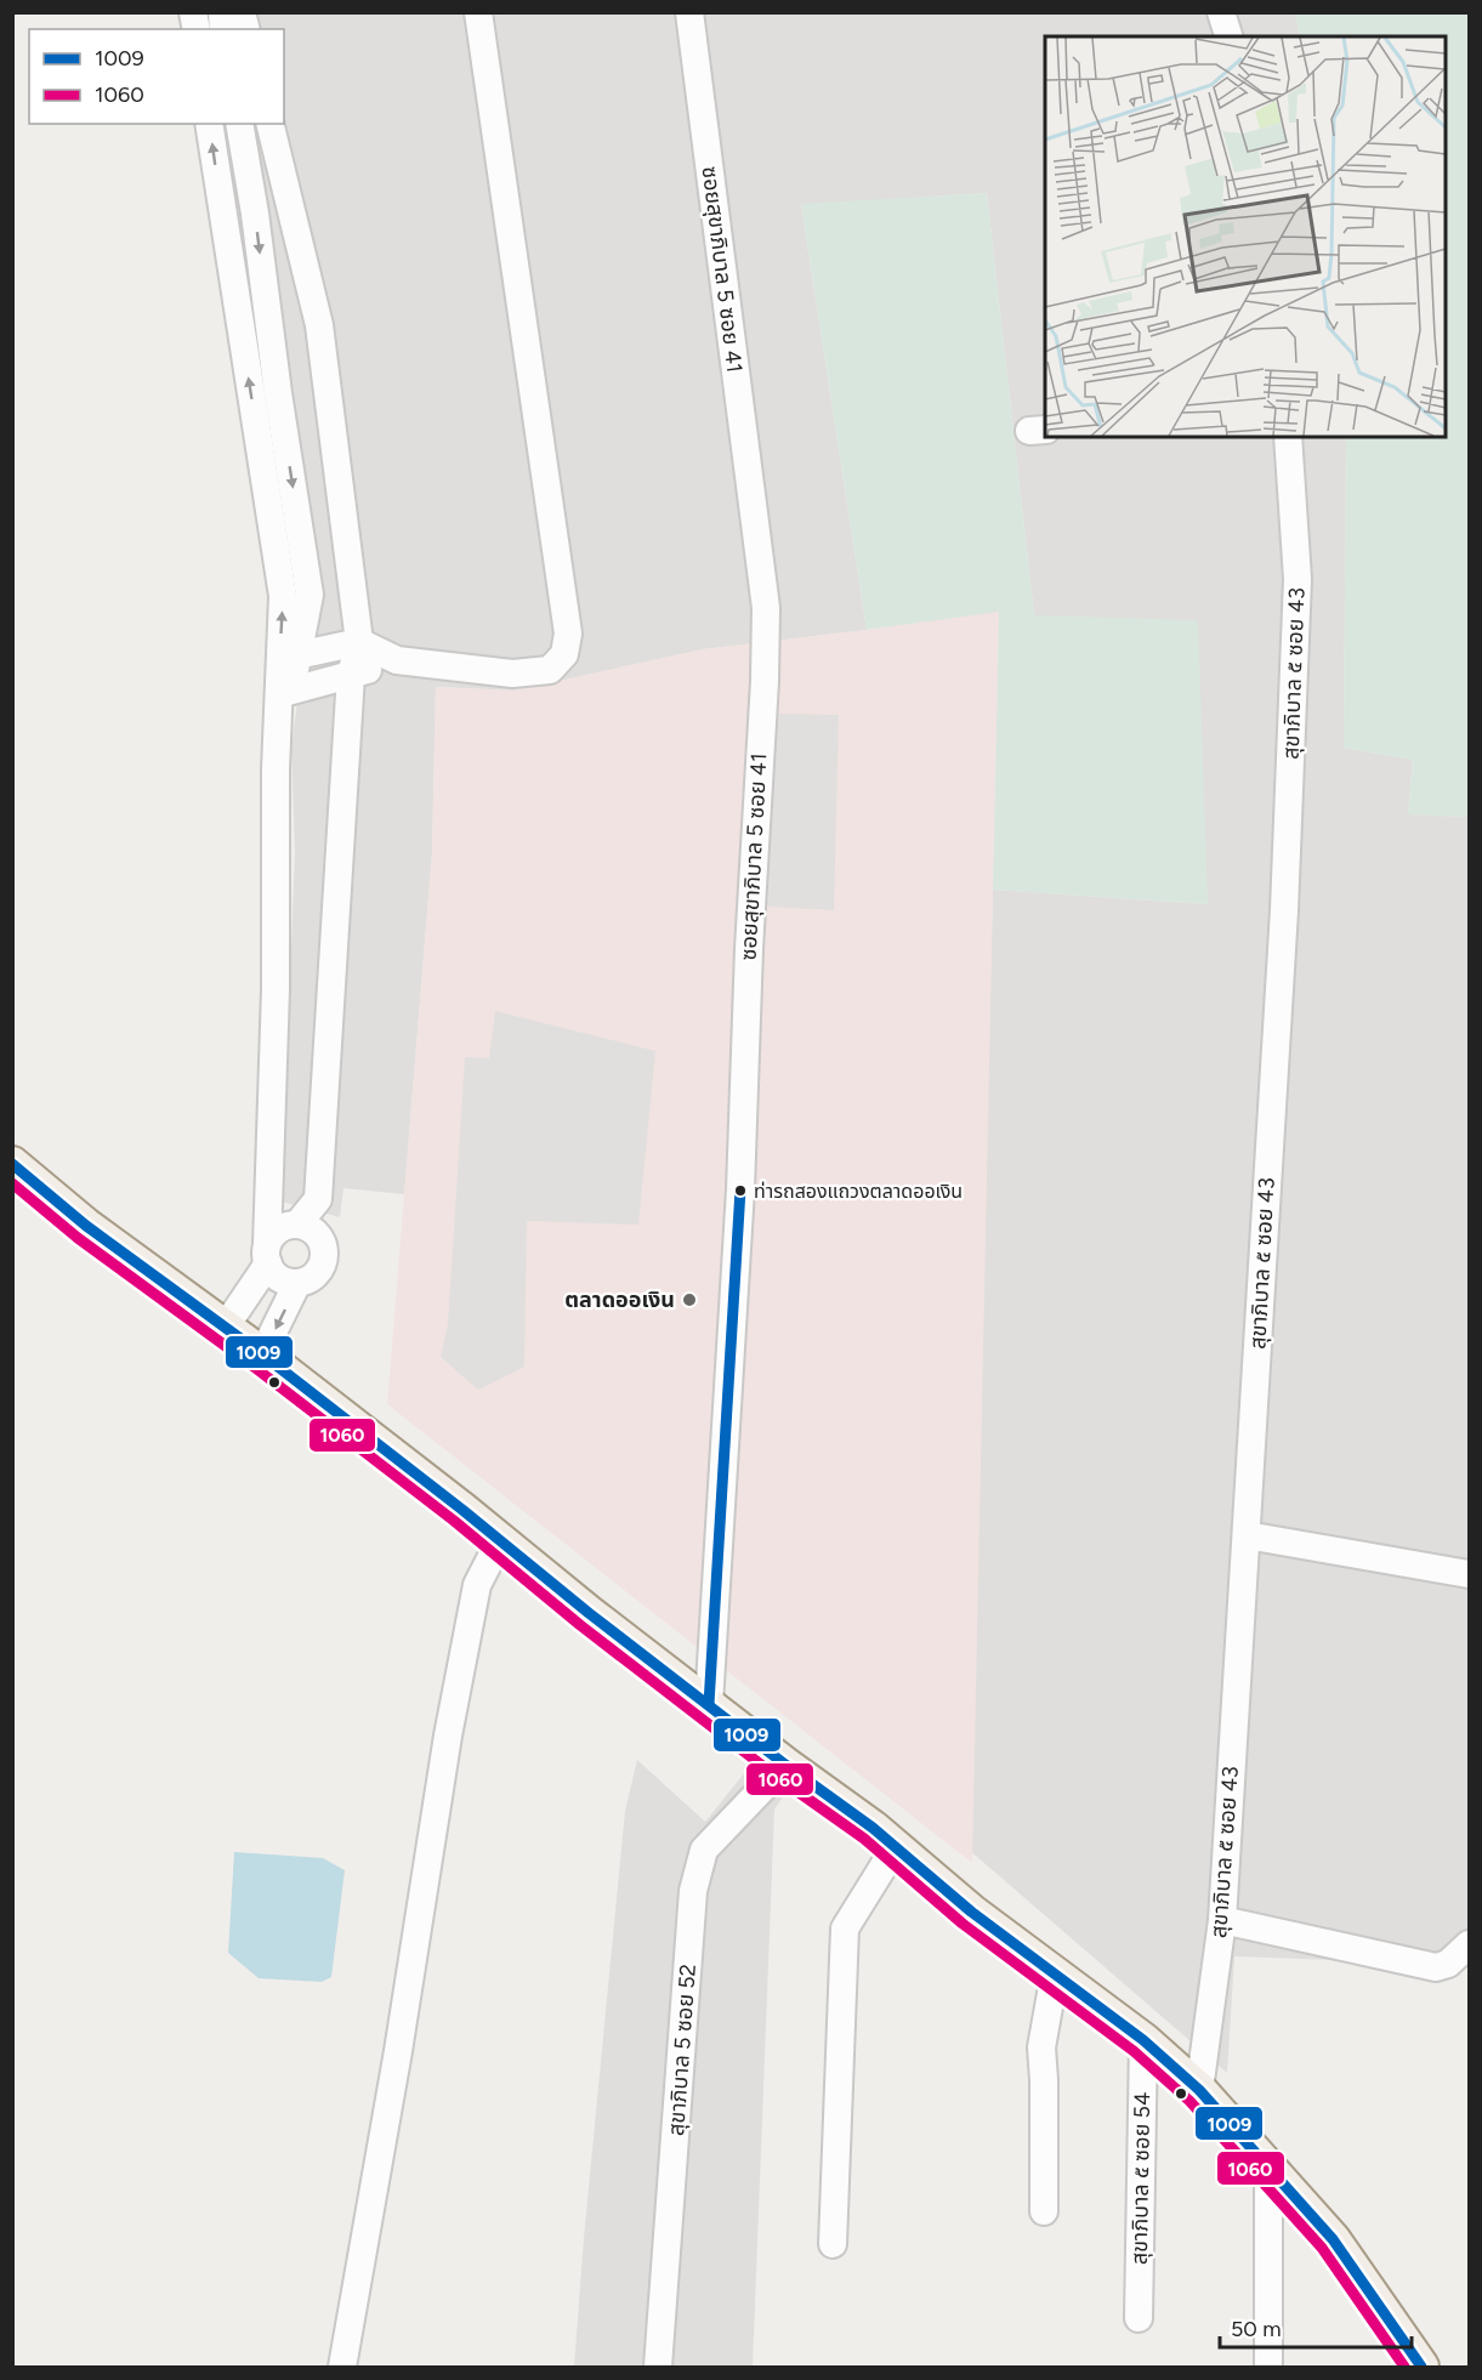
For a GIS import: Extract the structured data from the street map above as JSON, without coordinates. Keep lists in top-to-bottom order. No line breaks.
{"streets":{"street":["ซอยสุขาภิบาล 5 ซอย 41","สุขาภิบาล ๕ ซอย 43","สุขาภิบาล 5 ซอย 52","สุขาภิบาล ๕ ซอย 54"]},"places":["ท่ารถสองแถวงตลาดออเงิน","ตลาดออเงิน"],"lines":["transit line 1009","transit line 1060"],"legend":["1009","1060"],"scale_bar":"50 m"}
